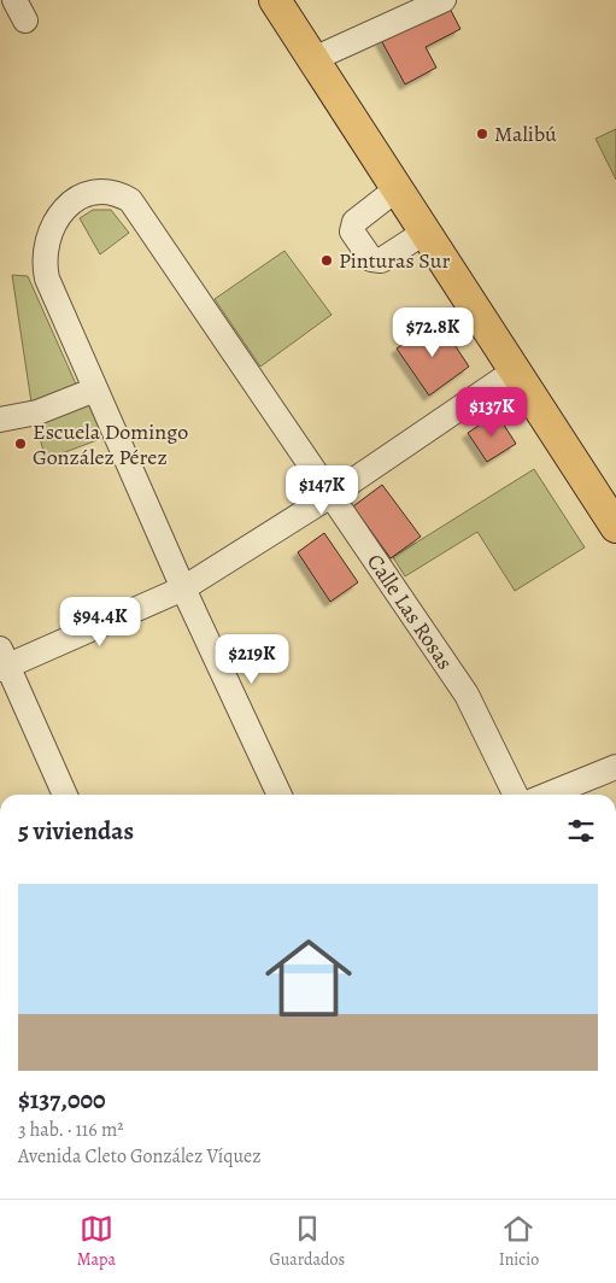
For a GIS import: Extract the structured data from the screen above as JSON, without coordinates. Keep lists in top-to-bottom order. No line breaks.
{"streets":{"street":["Calle Las Rosas"]},"places":["Malibú","Pinturas Sur","Escuela Domingo González Pérez"],"page":{"price":["$72.8K","$137K","$147K","$94.4K","$219K"],"heading":"5 viviendas","list":[{"name":"$137,000","note":"3 hab. · 116 m² · Avenida Cleto González Víquez"}],"tabs":["Mapa","Guardados","Inicio"]}}
